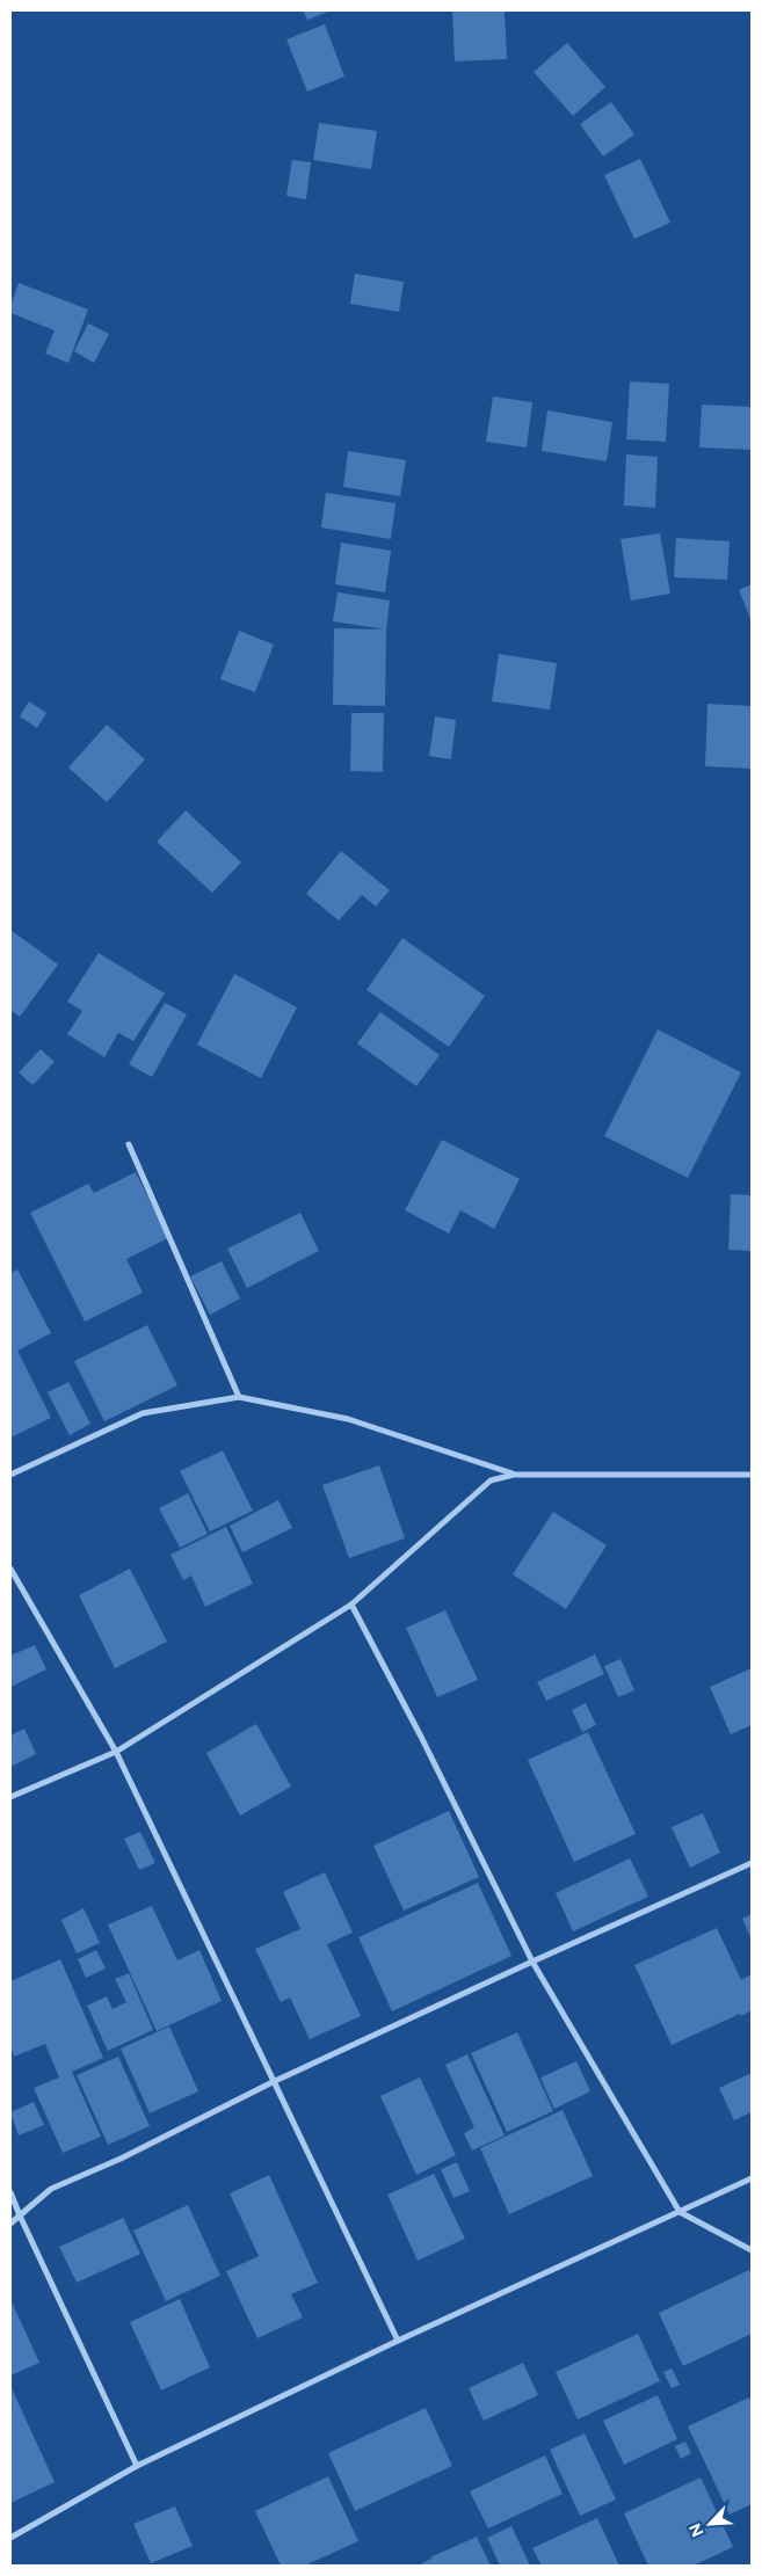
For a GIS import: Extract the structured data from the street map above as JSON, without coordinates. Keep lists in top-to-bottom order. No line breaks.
{"north":"bottom left"}
